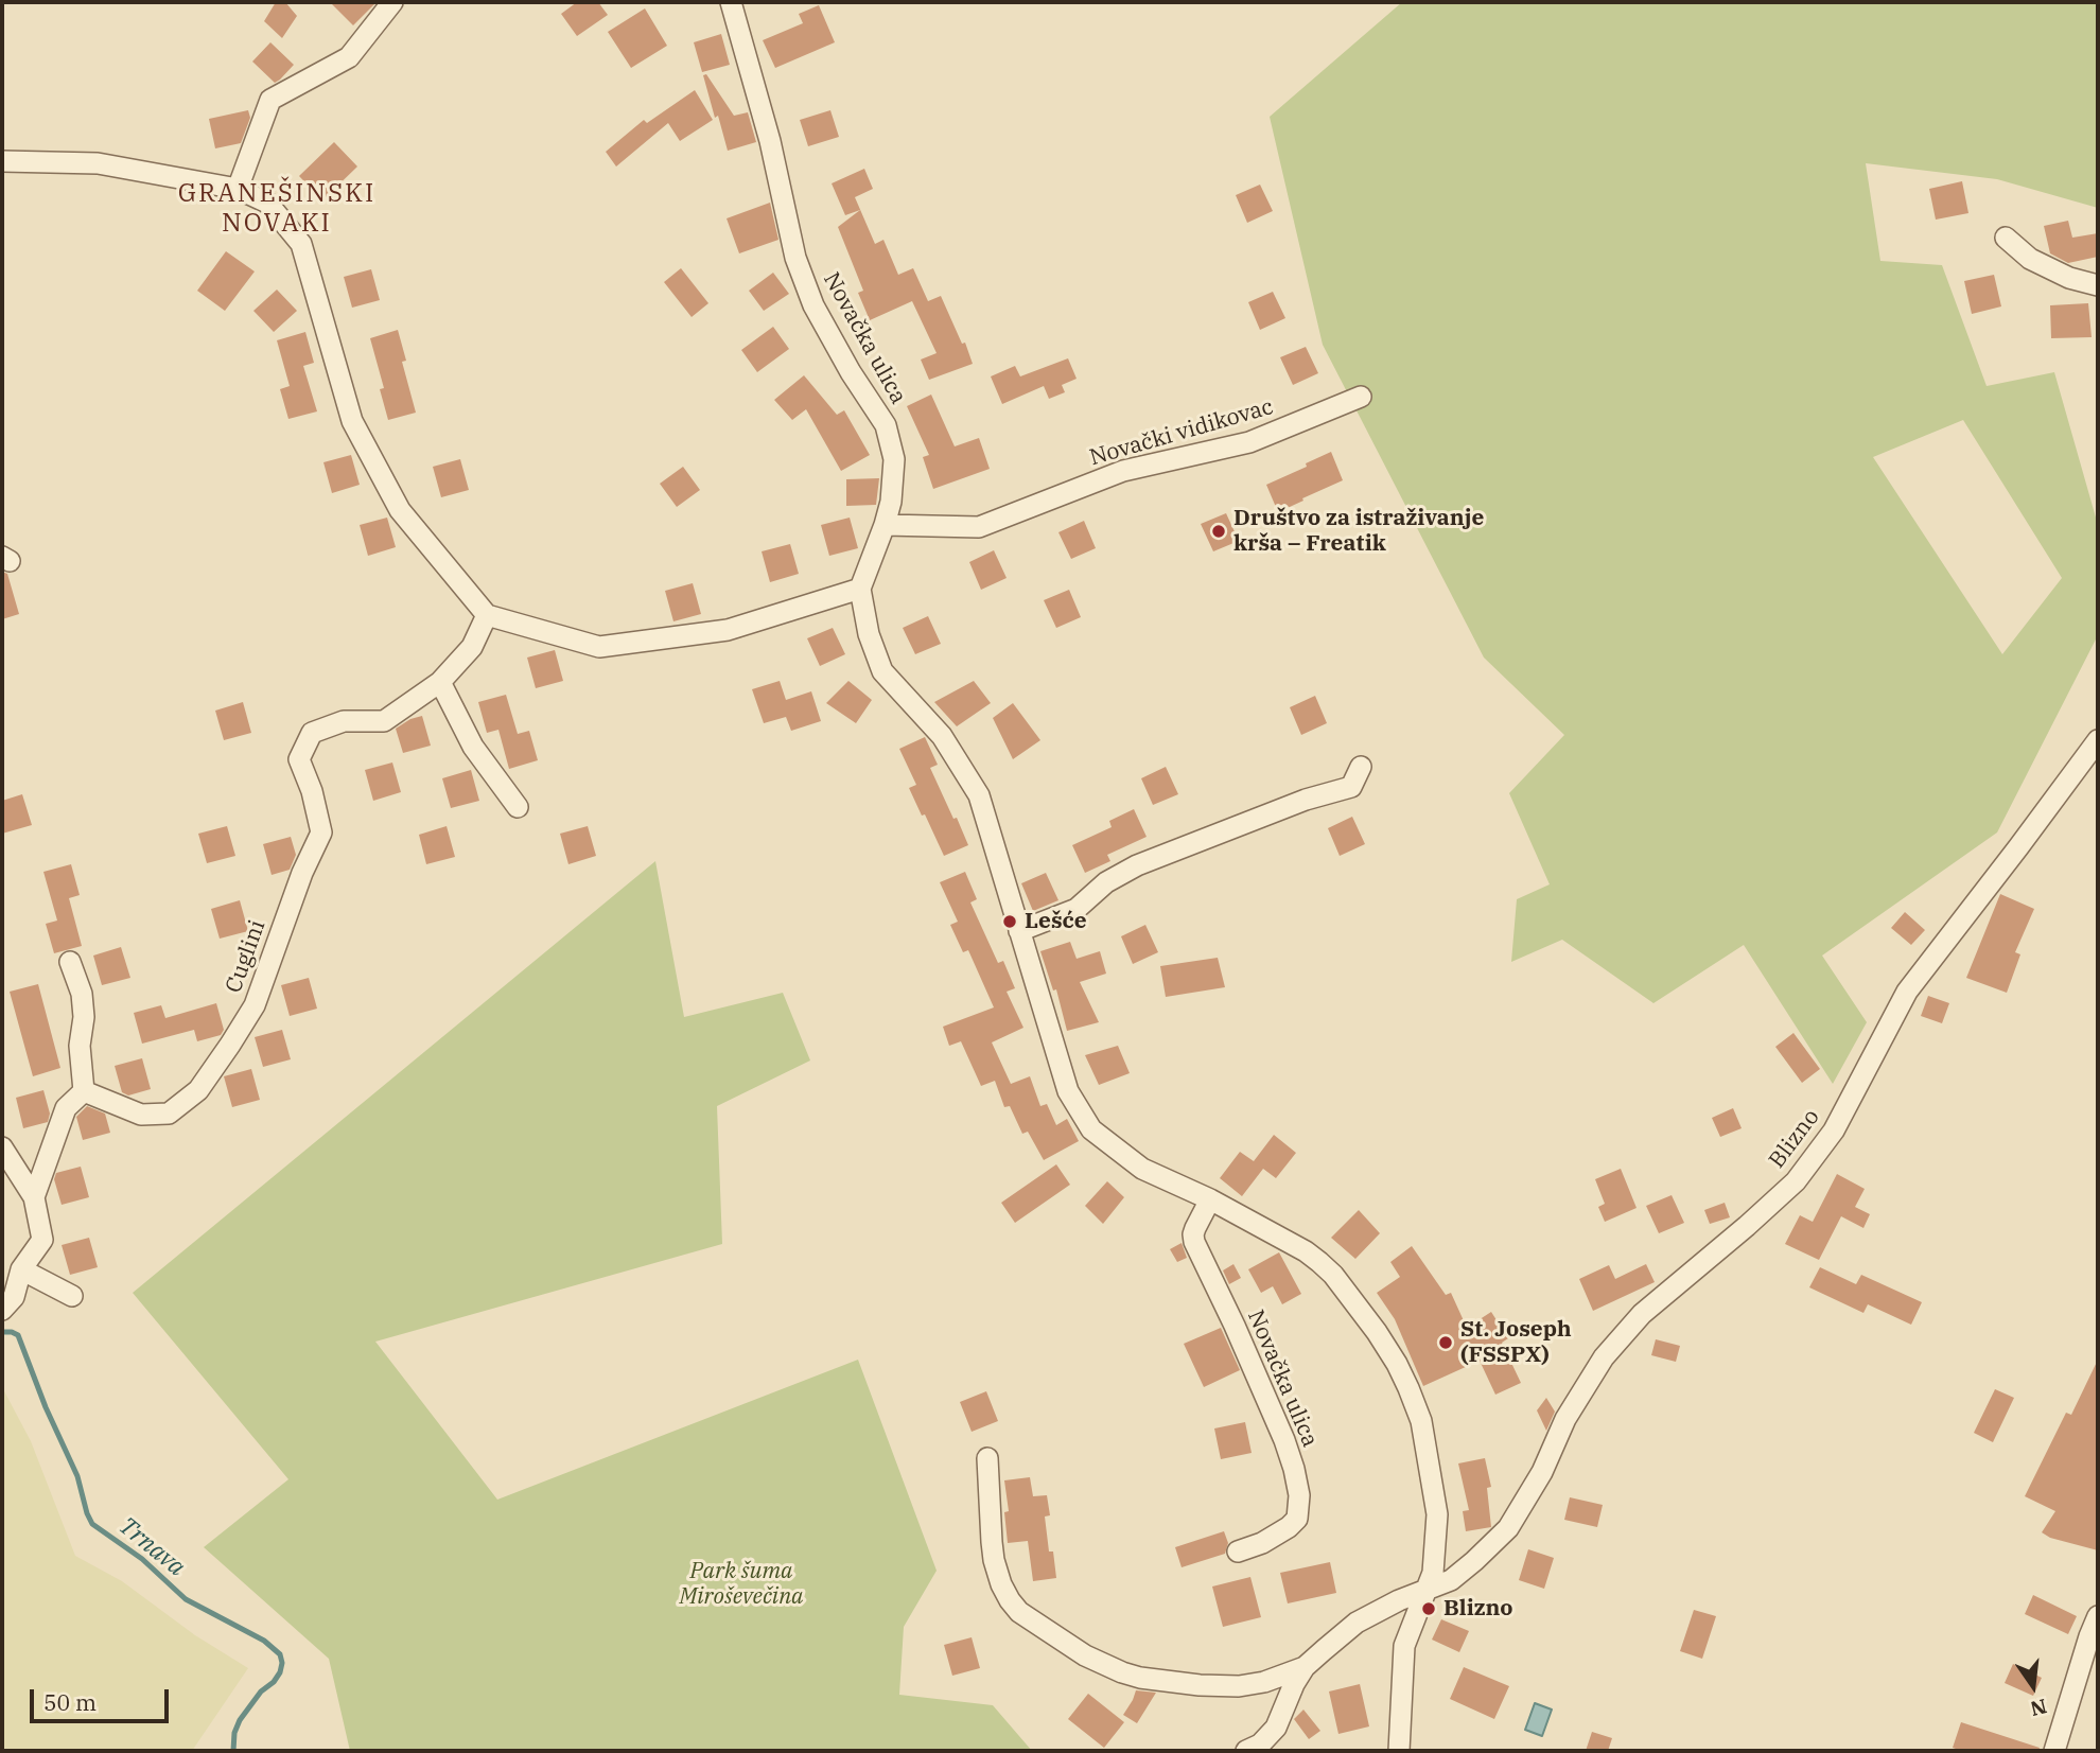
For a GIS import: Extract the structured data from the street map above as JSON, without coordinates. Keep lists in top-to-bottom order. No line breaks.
{"streets":{"street":["Novačka ulica","Novački vidikovac","Cuglini","Blizno"]},"crossings":[["Novačka ulica","Novački vidikovac"]],"districts":["GRANEŠINSKI NOVAKI"],"water":["Trnava"],"parks":["Park šuma Miroševečina"],"places":["Društvo za istraživanje krša – Freatik","Lešće","St. Joseph (FSSPX)","Blizno"],"scale_bar":"50 m","north":"bottom"}
